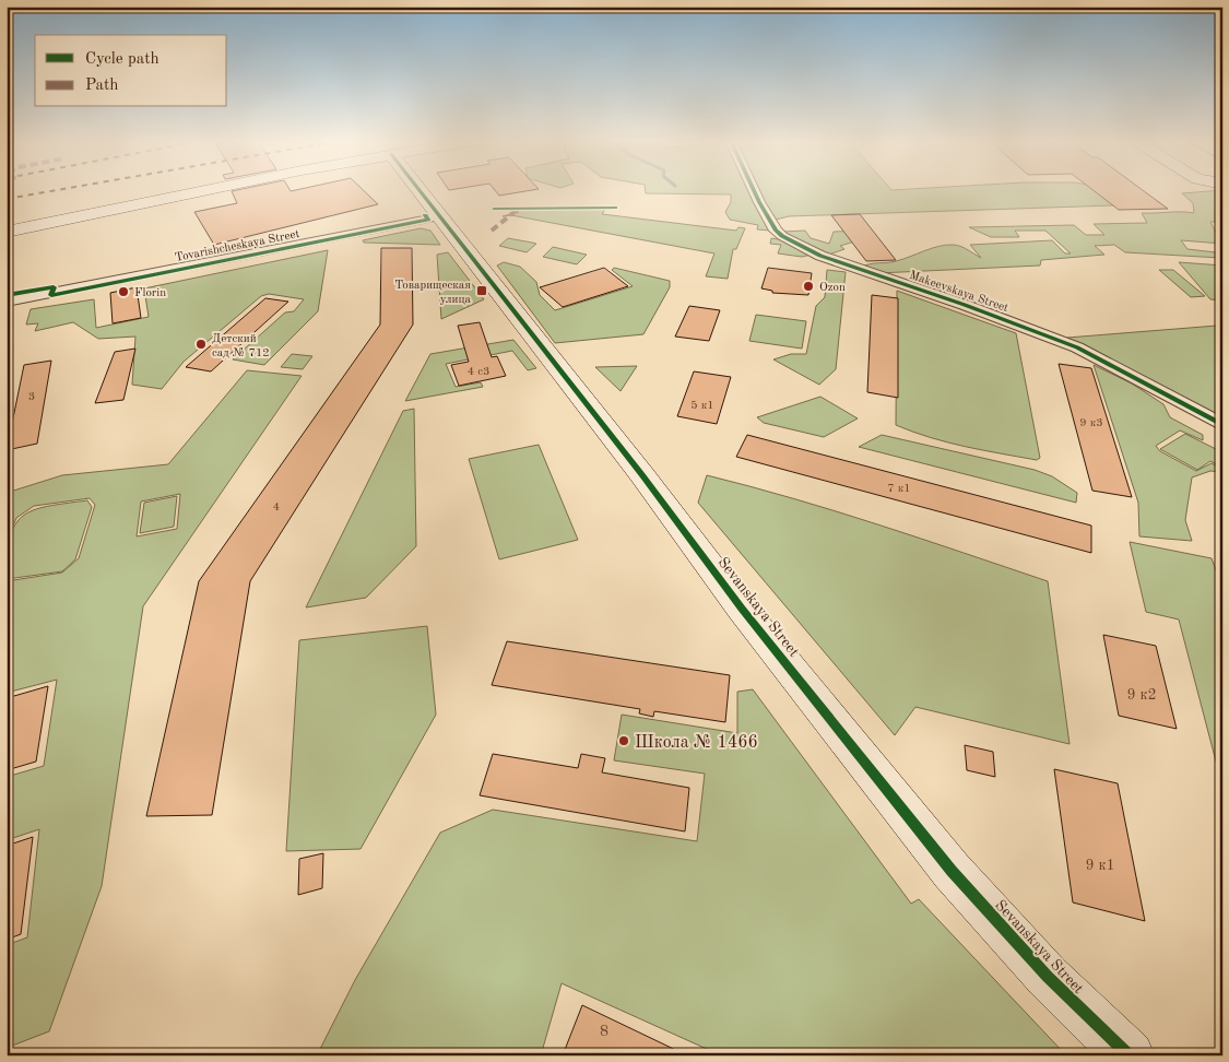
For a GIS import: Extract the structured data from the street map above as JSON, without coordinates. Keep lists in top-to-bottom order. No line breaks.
{"streets":{"street":["Tovarishcheskaya Street","Makeevskaya Street","Sevanskaya Street"]},"crossings":[["Tovarishcheskaya Street","Sevanskaya Street"]],"places":{"other":["Ozon","Florin","Детский сад № 712","Школа № 1466"],"transit":["Товарищеская улица"]},"house_numbers":["4 с3","3","5 к1","9 к3","7 к1","4","9 к2","9 к1","8"],"legend":["Cycle path","Path"]}
